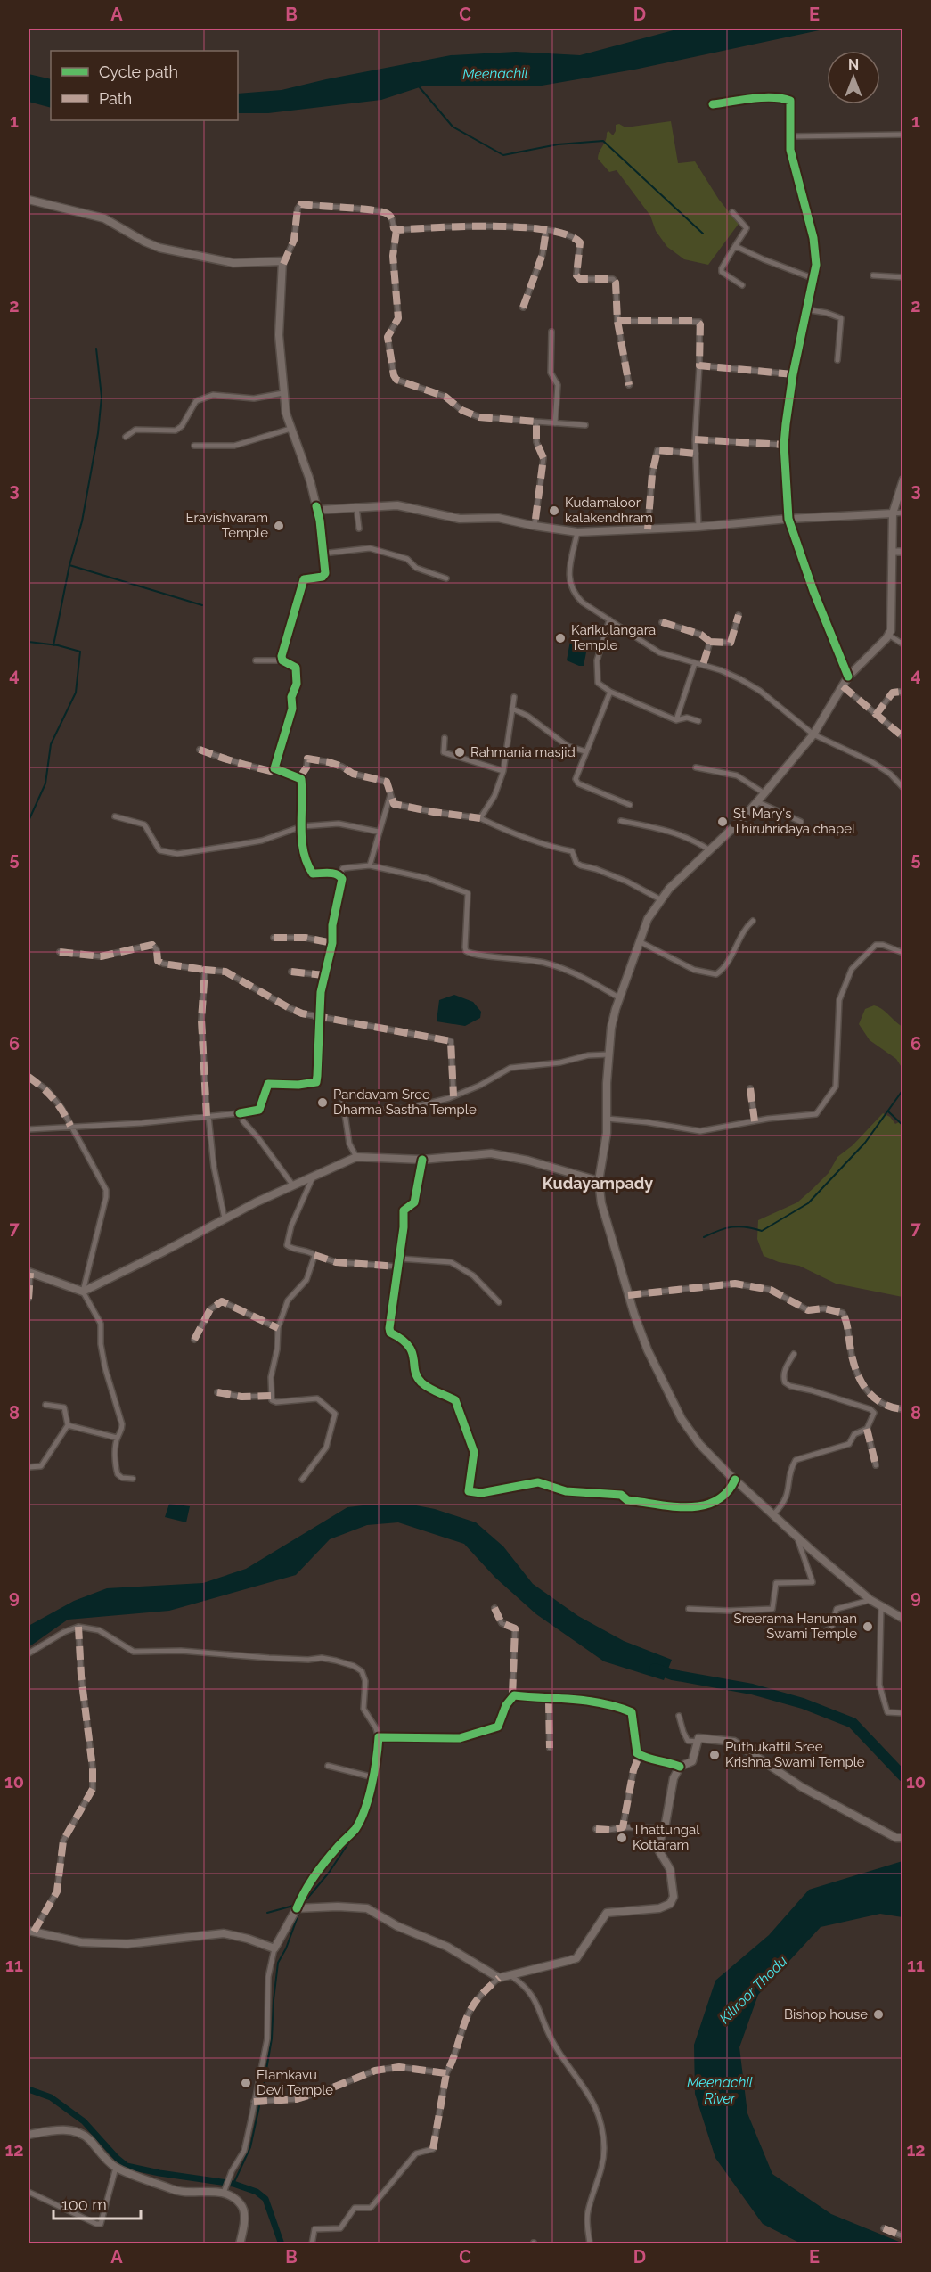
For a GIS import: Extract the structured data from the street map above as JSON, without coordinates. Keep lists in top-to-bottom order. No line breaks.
{"districts":["Kudayampady"],"water":["Meenachil","Kiliroor Thodu","Meenachil River"],"places":["Kudamaloor kalakendhram","Eravishvaram Temple","Karikulangara Temple","Rahmania masjid","St. Mary's Thiruhridaya chapel","Pandavam Sree Dharma Sastha Temple","Sreerama Hanuman Swami Temple","Puthukattil Sree Krishna Swami Temple","Thattungal Kottaram","Bishop house","Elamkavu Devi Temple"],"legend":["Cycle path","Path"],"scale_bar":"100 m","north":"top","grid":{"columns":["A","B","C","D","E"],"rows":["1","2","3","4","5","6","7","8","9","10","11","12"]}}
